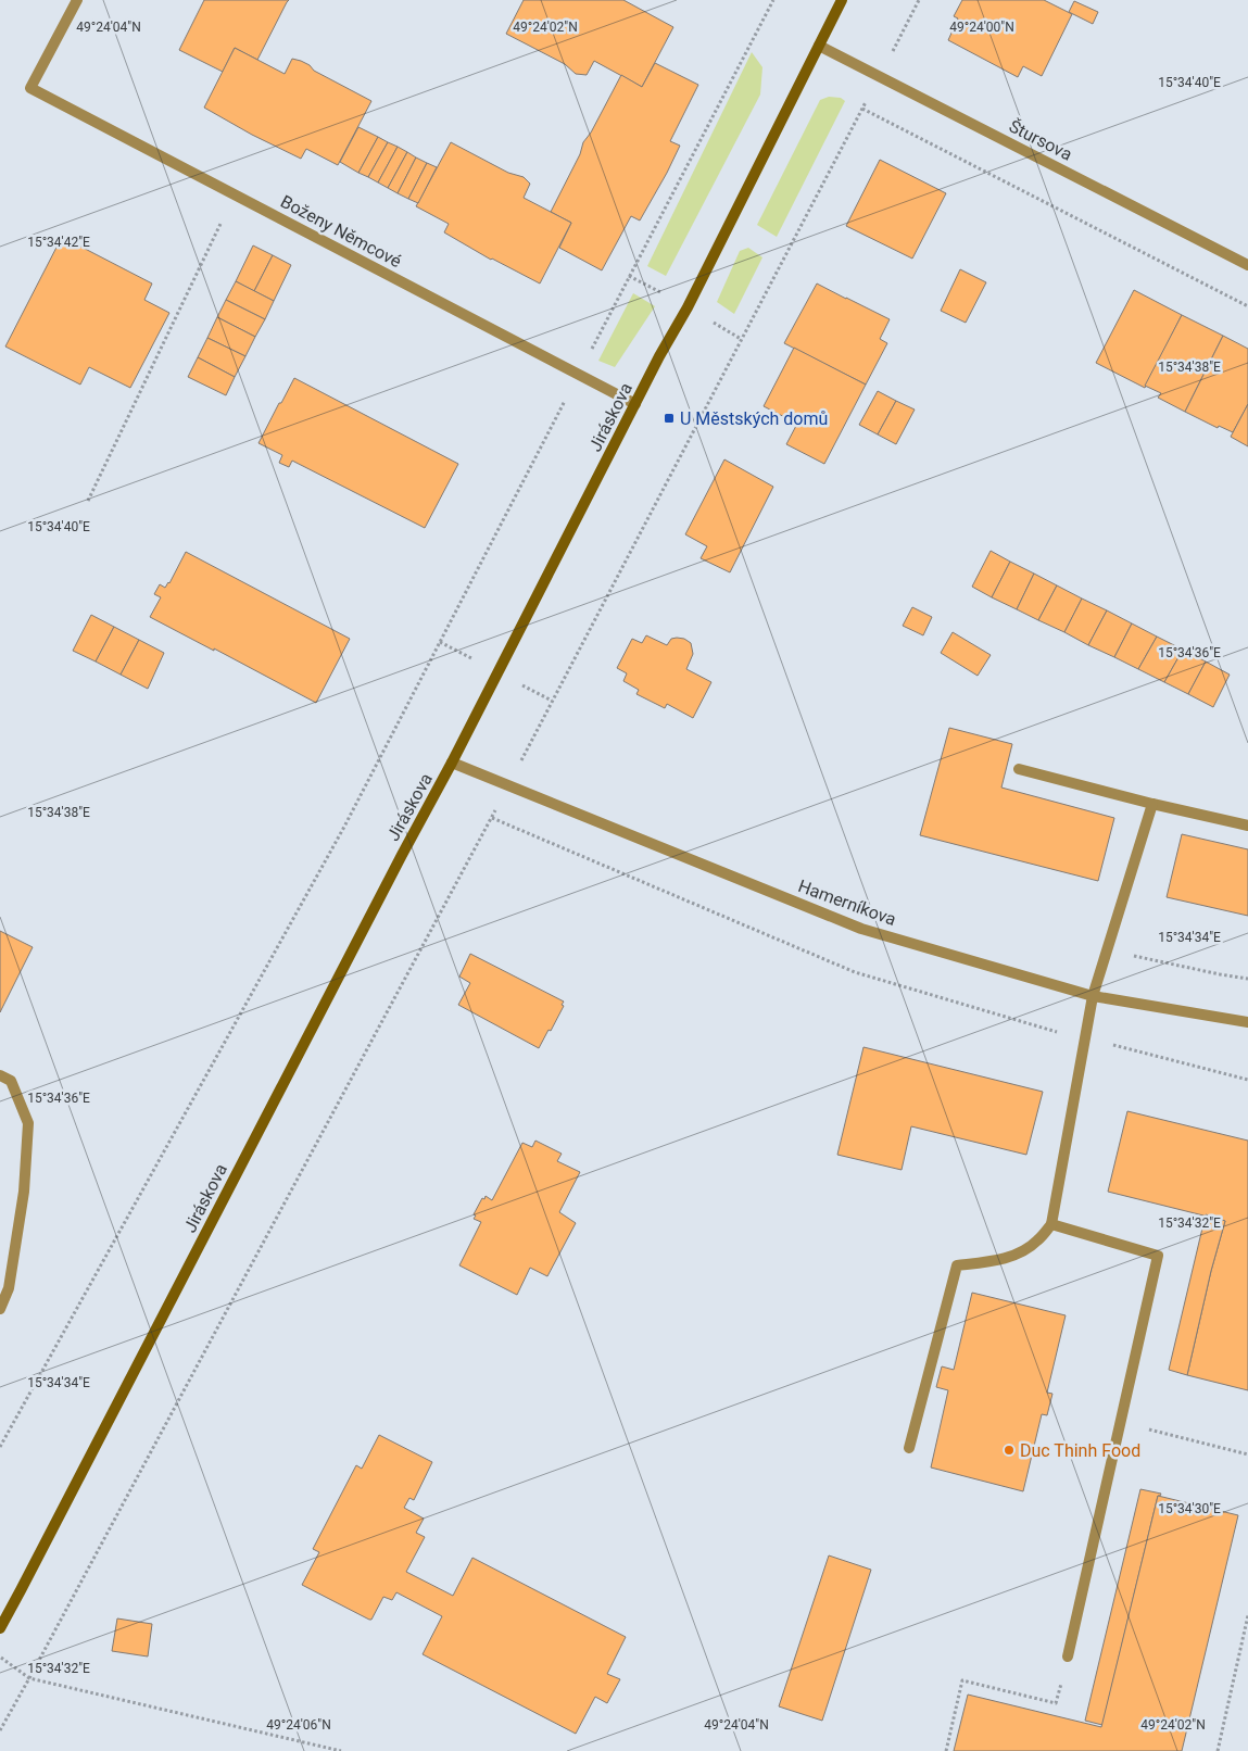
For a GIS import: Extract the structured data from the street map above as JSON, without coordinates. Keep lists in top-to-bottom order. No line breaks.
{"streets":{"main road":["Jiráskova"],"street":["Štursova","Boženy Němcové","Hamerníkova"]},"crossings":[["Štursova","Jiráskova"],["Boženy Němcové","Jiráskova"],["Jiráskova","Hamerníkova"]],"places":{"transit":["U Městských domů"],"other":["Duc Thinh Food"]},"coordinates":["49°24'04\"N","49°24'02\"N","49°24'00\"N","15°34'40\"E","15°34'42\"E","15°34'38\"E","15°34'36\"E","15°34'34\"E","15°34'32\"E","15°34'30\"E","49°24'06\"N"]}
